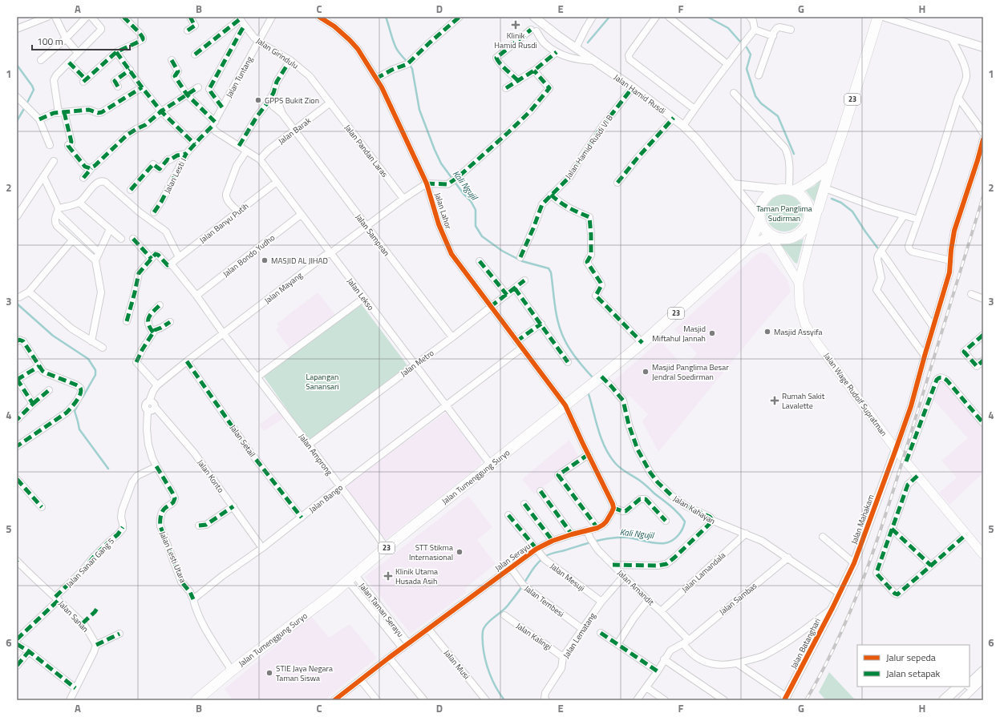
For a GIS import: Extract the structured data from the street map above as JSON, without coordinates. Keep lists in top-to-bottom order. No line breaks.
{"streets":{"highway":["23","Jalan Tumenggung Suryo"],"main road":["Jalan Wage Rudolf Supratman"],"street":["Jalan Girindulu","Jalan Tuntang","Jalan Hamid Rusdi","Jalan Barak","Jalan Hamid Rusdi VI B","Jalan Pandan Laras","Jalan Lesti I","Jalan Lahor","Jalan Banyu Putih","Jalan Sampean","Jalan Bondo Yudho","Jalan Mayang","Jalan Lekso","Jalan Metro","Jalan Setail","Jalan Amprong","Jalan Konto","Jalan Bango","Jalan Kahayan","Jalan Mahakam","Jalan Lesti Utara","Jalan Serayu","Jalan Sanan Gang 5","Jalan Lamandala","Jalan Mesuji","Jalan Amandit","Jalan Sambas","Jalan Tembesi","Jalan Taman Serayu","Jalan Sanan","Jalan Lematang","Jalan Kalingi","Jalan Batanghari","Jalan Musi"]},"crossings":[["Jalan Girindulu","Jalan Tuntang"],["Jalan Girindulu","Jalan Barak"],["Jalan Girindulu","Jalan Pandan Laras"],["Jalan Tuntang","Jalan Lesti I"],["Jalan Tuntang","Jalan Lekso"],["Jalan Hamid Rusdi","23"],["Jalan Hamid Rusdi","Jalan Hamid Rusdi VI B"],["Jalan Hamid Rusdi","Jalan Wage Rudolf Supratman"],["Jalan Hamid Rusdi","Jalan Tumenggung Suryo"],["23","Jalan Wage Rudolf Supratman"],["23","Jalan Tumenggung Suryo"],["Jalan Barak","Jalan Pandan Laras"],["Jalan Barak","Jalan Sampean"],["Jalan Barak","Jalan Lekso"],["Jalan Pandan Laras","Jalan Mayang"],["Jalan Lesti I","Jalan Lekso"],["Jalan Lahor","Jalan Mayang"],["Jalan Lahor","Jalan Metro"],["Jalan Lahor","Jalan Tumenggung Suryo"],["Jalan Lahor","Jalan Bango"],["Jalan Banyu Putih","Jalan Lekso"],["Jalan Banyu Putih","Jalan Amprong"],["Jalan Sampean","Jalan Mayang"],["Jalan Sampean","Jalan Metro"],["Jalan Bondo Yudho","Jalan Lekso"],["Jalan Bondo Yudho","Jalan Amprong"],["Jalan Mayang","Jalan Lekso"],["Jalan Mayang","Jalan Setail"],["Jalan Mayang","Jalan Amprong"],["Jalan Mayang","Jalan Konto"],["Jalan Lekso","Jalan Metro"],["Jalan Lekso","Jalan Tumenggung Suryo"],["Jalan Lekso","Jalan Bango"],["Jalan Metro","Jalan Amprong"],["Jalan Wage Rudolf Supratman","Jalan Tumenggung Suryo"],["Jalan Wage Rudolf Supratman","Jalan Mahakam"],["Jalan Setail","Jalan Bango"],["Jalan Amprong","Jalan Tumenggung Suryo"],["Jalan Amprong","Jalan Bango"],["Jalan Konto","Jalan Bango"],["Jalan Tumenggung Suryo","Jalan Kahayan"],["Jalan Tumenggung Suryo","Jalan Taman Serayu"],["Jalan Bango","Jalan Lesti Utara"],["Jalan Kahayan","Jalan Mahakam"],["Jalan Kahayan","Jalan Lamandala"],["Jalan Kahayan","Jalan Sambas"],["Jalan Kahayan","Jalan Batanghari"],["Jalan Mahakam","Jalan Batanghari"],["Jalan Lesti Utara","Jalan Sanan Gang 5"],["Jalan Serayu","Jalan Mesuji"],["Jalan Serayu","Jalan Amandit"],["Jalan Serayu","Jalan Tembesi"],["Jalan Serayu","Jalan Taman Serayu"],["Jalan Serayu","Jalan Musi"],["Jalan Sanan Gang 5","Jalan Sanan"],["Jalan Lamandala","Jalan Amandit"],["Jalan Mesuji","Jalan Lematang"],["Jalan Amandit","Jalan Sambas"],["Jalan Amandit","Jalan Lematang"],["Jalan Tembesi","Jalan Lematang"],["Jalan Lematang","Jalan Kalingi"]],"water":["Kali Ngujil"],"parks":["Taman Panglima Sudirman","Lapangan Sanansari"],"places":{"health":["Klinik Hamid Rusdi","Rumah Sakit Lavalette","Klinik Utama Husada Asih"],"other":["GPPS Bukit Zion","MASJID AL JIHAD","Masjid Assyifa","Masjid Miftahul Jannah","Masjid Panglima Besar Jendral Soedirman","STT Stikma Internasional","STIE Jaya Negara Taman Siswa"]},"legend":["Jalur sepeda","Jalan setapak"],"scale_bar":"100 m","grid":{"columns":["A","B","C","D","E","F","G","H"],"rows":["1","2","3","4","5","6"]}}
